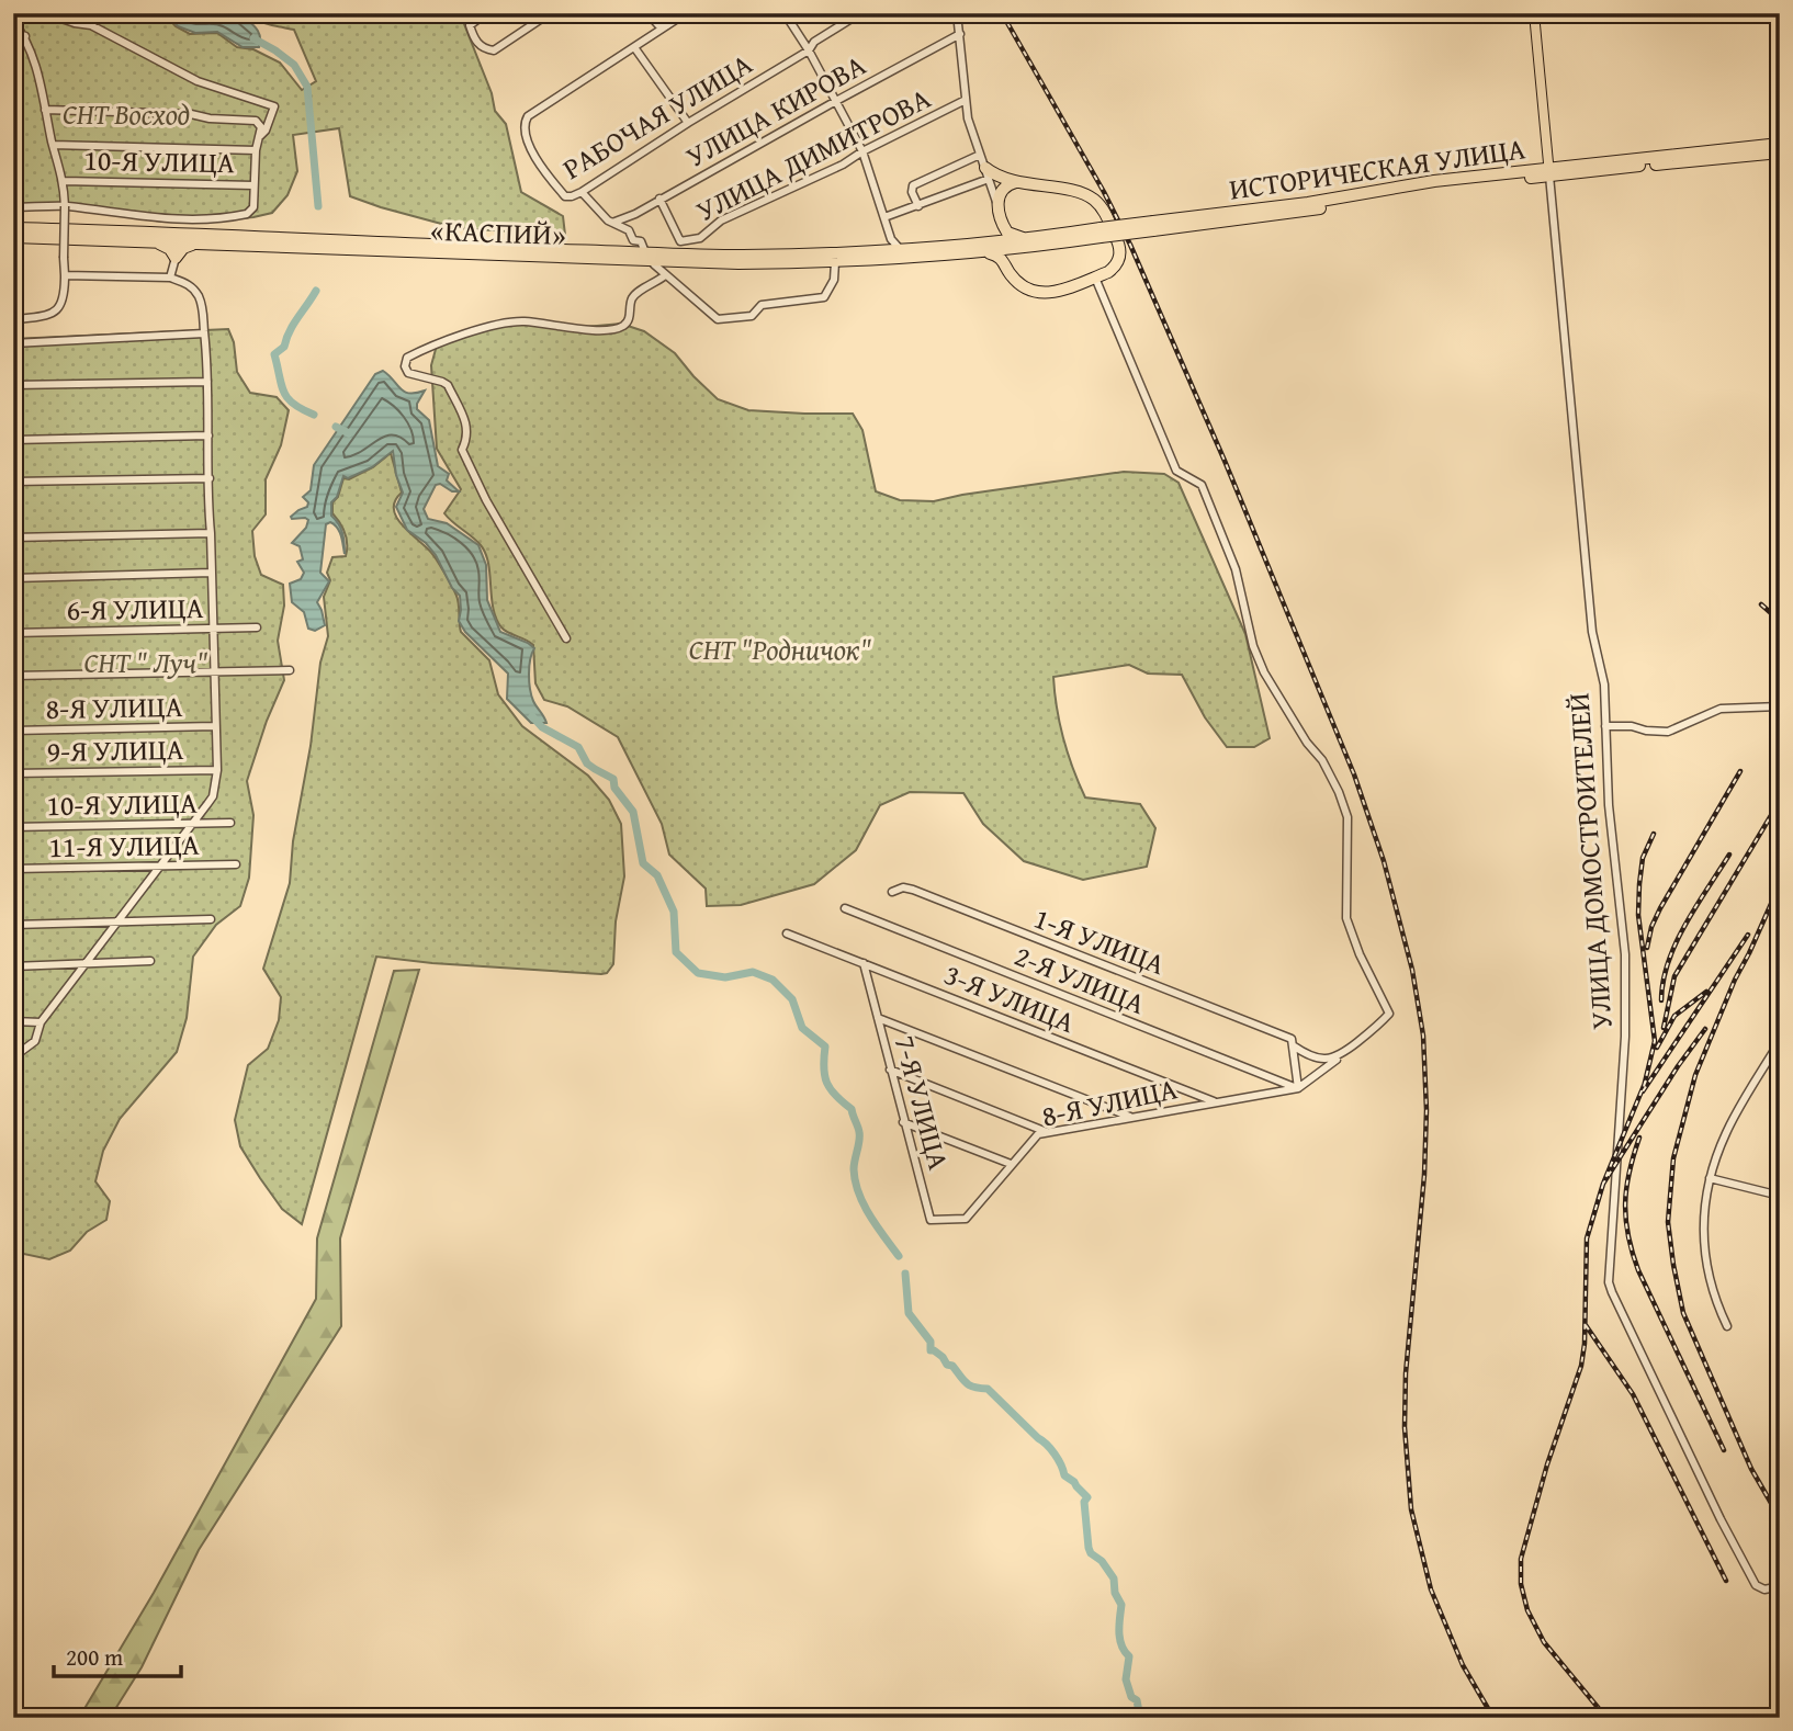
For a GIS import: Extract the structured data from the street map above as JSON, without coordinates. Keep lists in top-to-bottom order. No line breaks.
{"streets":{"highway":["ИСТОРИЧЕСКАЯ УЛИЦА","«КАСПИЙ»"],"street":["УЛИЦА КИРОВА","РАБОЧАЯ УЛИЦА","УЛИЦА ДИМИТРОВА","10-Я УЛИЦА","6-Я УЛИЦА","8-Я УЛИЦА","9-Я УЛИЦА","11-Я УЛИЦА","УЛИЦА ДОМОСТРОИТЕЛЕЙ","1-Я УЛИЦА","2-Я УЛИЦА","3-Я УЛИЦА","7-Я УЛИЦА"]},"crossings":[["УЛИЦА КИРОВА","УЛИЦА ДИМИТРОВА"],["ИСТОРИЧЕСКАЯ УЛИЦА","«КАСПИЙ»"],["ИСТОРИЧЕСКАЯ УЛИЦА","УЛИЦА ДОМОСТРОИТЕЛЕЙ"],["8-Я УЛИЦА","2-Я УЛИЦА"],["8-Я УЛИЦА","3-Я УЛИЦА"],["8-Я УЛИЦА","7-Я УЛИЦА"],["3-Я УЛИЦА","7-Я УЛИЦА"]],"parks":["СНТ Восход","СНТ \"Родничок\"","СНТ \" Луч\""],"scale_bar":"200 m"}
